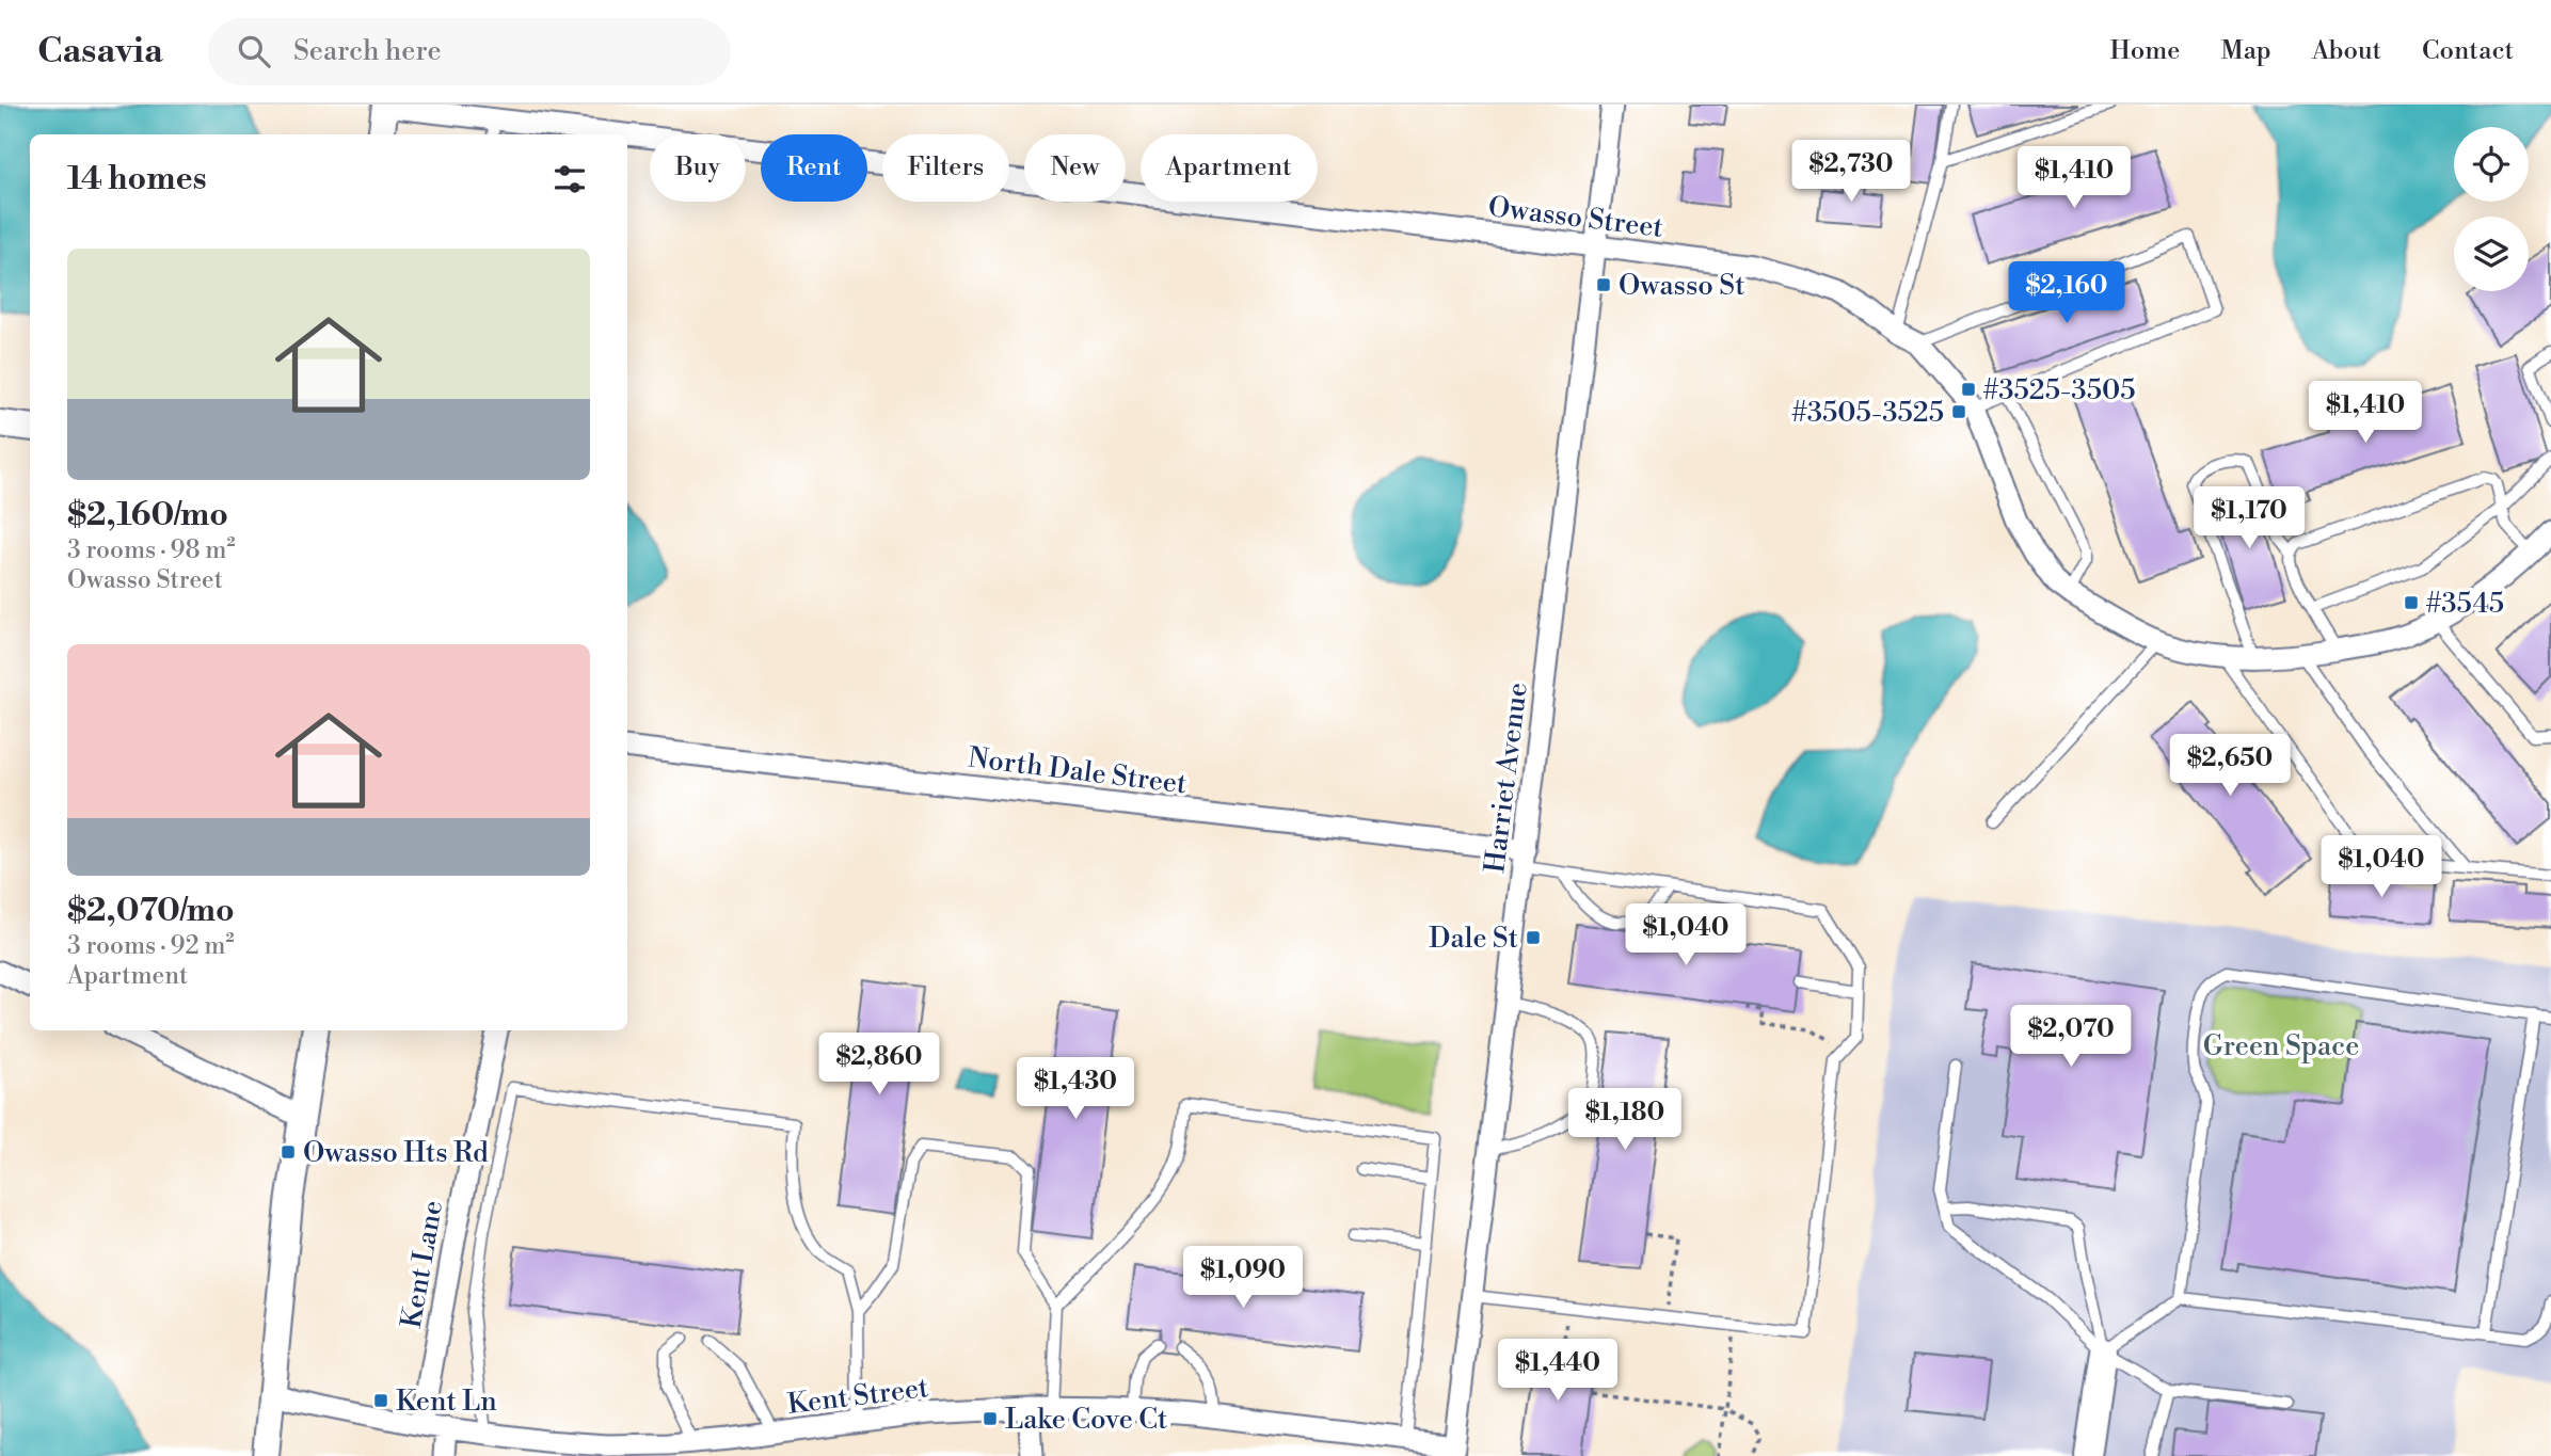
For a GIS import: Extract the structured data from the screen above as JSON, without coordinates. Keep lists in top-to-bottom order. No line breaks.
{"streets":{"street":["Owasso Street","North Dale Street","Harriet Avenue","Kent Lane","Kent Street"]},"crossings":[["Owasso Street","Harriet Avenue"],["North Dale Street","Harriet Avenue"],["Harriet Avenue","Kent Street"],["Kent Lane","Kent Street"]],"parks":["Green Space"],"places":{"transit":["Owasso St","#3525-3505","#3505-3525","#3545","Dale St","Owasso Hts Rd","Kent Ln","Lake Cove Ct"]},"page":{"header":"Casavia","search":"Search here","nav":["Home","Map","About","Contact"],"chip":["Buy","Rent","Filters","New","Apartment"],"heading":"14 homes","price":["$2,730","$1,410","$2,160","$1,410","$1,170","$2,650","$1,040","$1,040","$2,070","$2,860","$1,430","$1,180","$1,090","$1,440"],"list":[{"name":"$2,160/mo","note":"3 rooms · 98 m² · Owasso Street"},{"name":"$2,070/mo","note":"3 rooms · 92 m² · Apartment"}]}}
